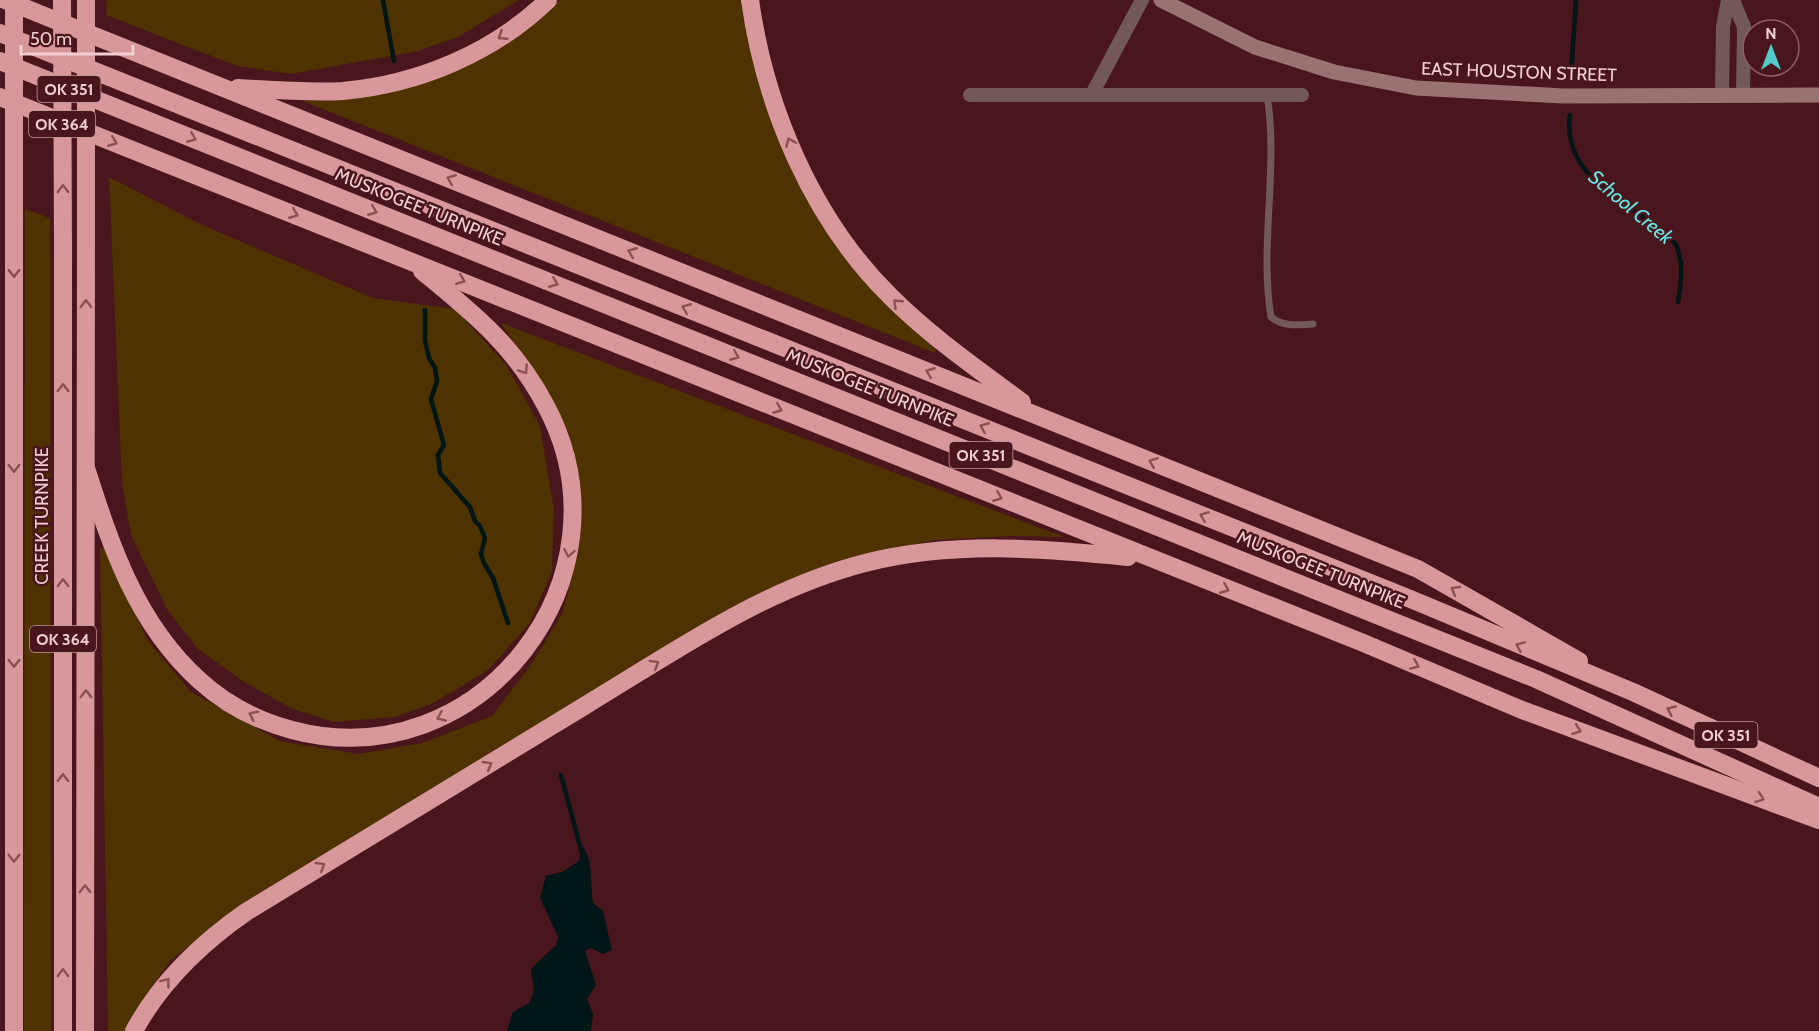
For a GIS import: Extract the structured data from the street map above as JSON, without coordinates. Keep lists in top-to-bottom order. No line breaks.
{"streets":{"highway":["OK 351","OK 364","MUSKOGEE TURNPIKE","CREEK TURNPIKE"],"street":["EAST HOUSTON STREET"]},"water":["School Creek"],"scale_bar":"50 m","north":"top"}
